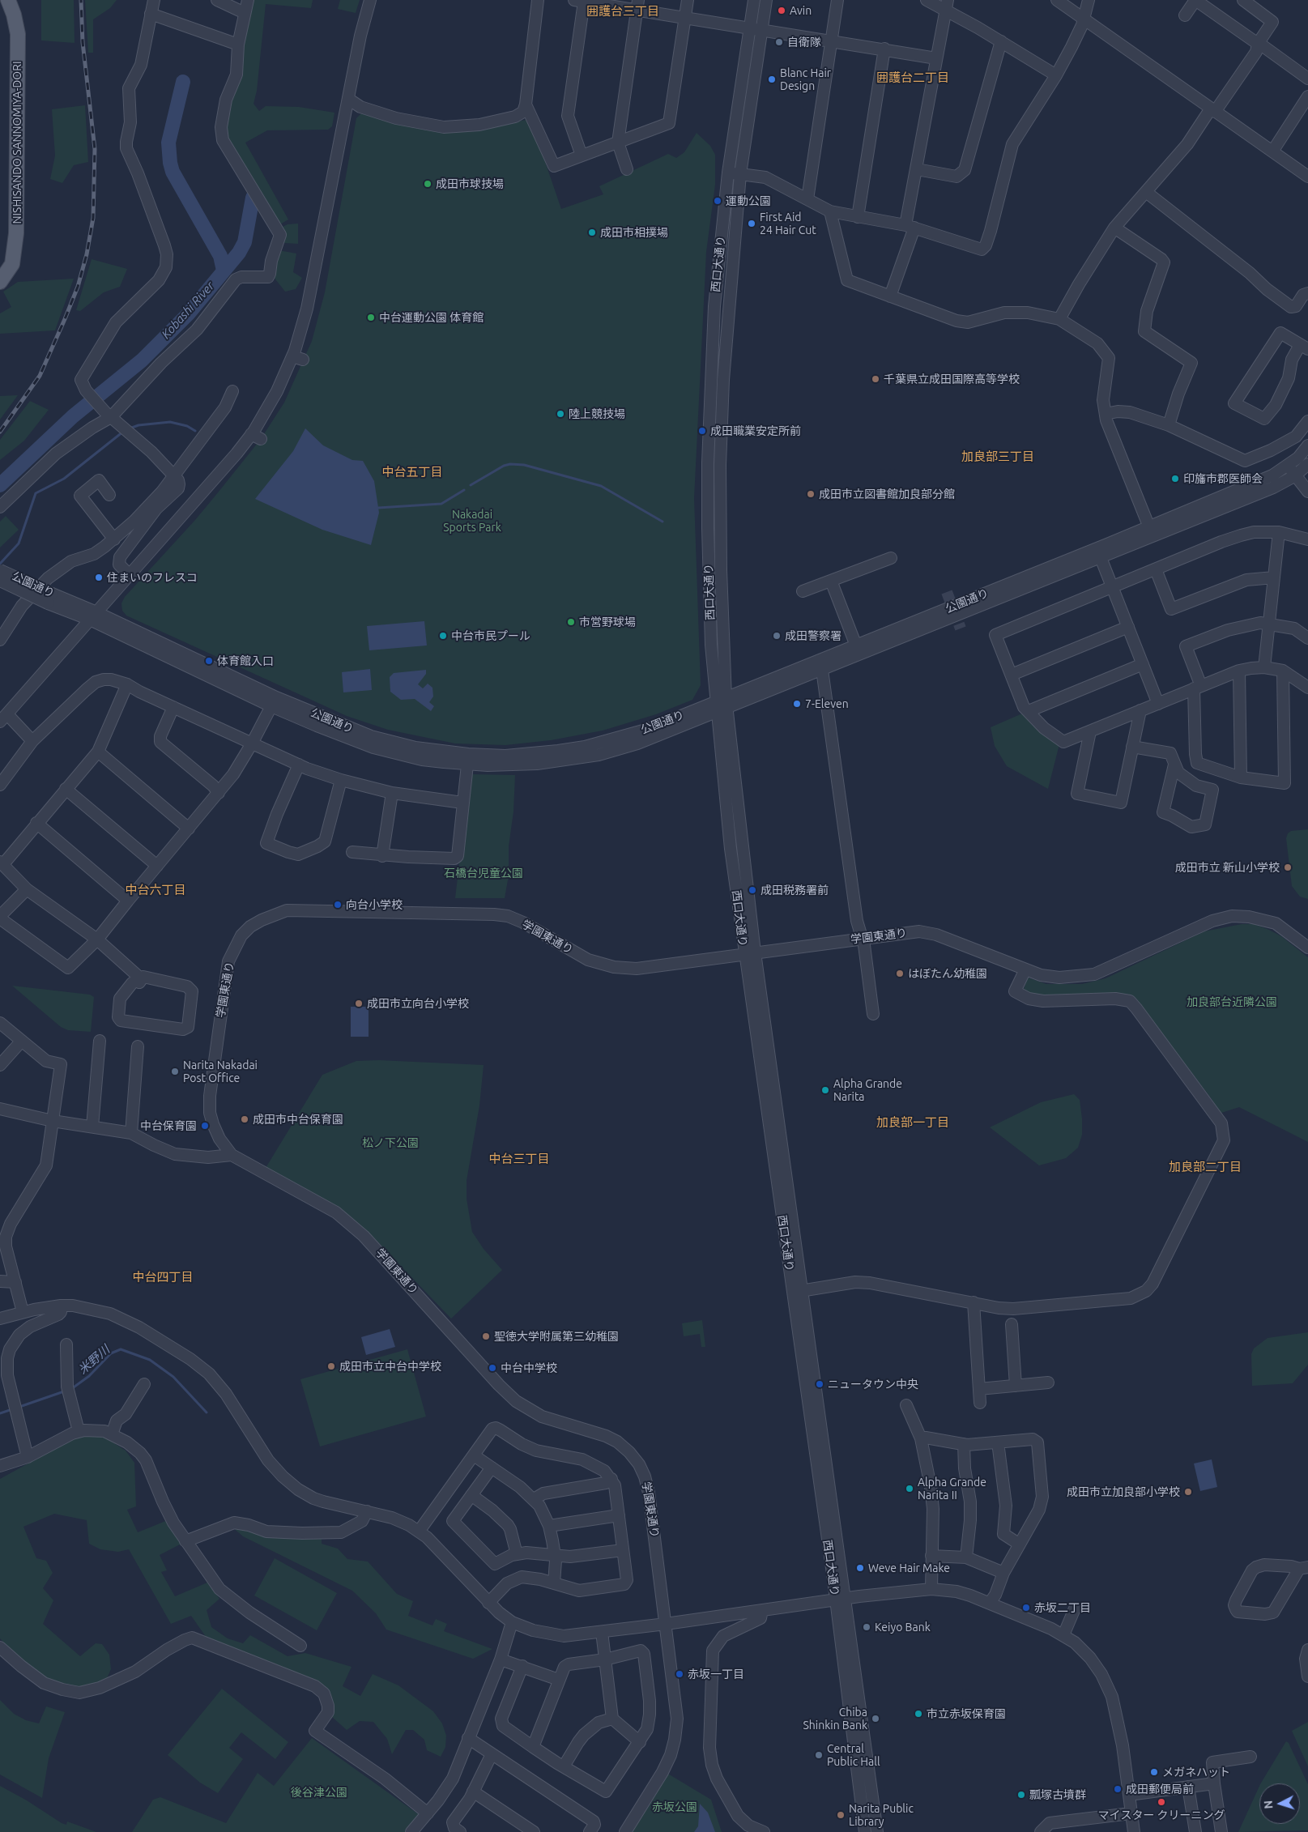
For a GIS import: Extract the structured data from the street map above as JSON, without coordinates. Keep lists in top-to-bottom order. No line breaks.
{"streets":{"main road":["NISHISANDO SANNOMIYA-DORI"],"street":["西口大通り","公園通り","学園東通り"]},"crossings":[["西口大通り","公園通り"],["西口大通り","学園東通り"]],"districts":["囲護台三丁目","囲護台二丁目","加良部三丁目","中台五丁目","中台六丁目","加良部一丁目","中台三丁目","加良部二丁目","中台四丁目"],"water":["Kobashi River","米野川"],"parks":["Nakadai Sports Park","石橋台児童公園","加良部台近隣公園","松ノ下公園","後谷津公園","赤坂公園"],"places":["Avin","自衛隊","Blanc Hair Design","成田市球技場","運動公園","First Aid 24 Hair Cut","成田市相撲場","中台運動公園 体育館","千葉県立成田国際高等学校","陸上競技場","成田職業安定所前","印旛市郡医師会","成田市立図書館加良部分館","住まいのフレスコ","市営野球場","中台市民プール","成田警察署","体育館入口","7-Eleven","成田市立 新山小学校","成田税務署前","向台小学校","はぼたん幼稚園","成田市立向台小学校","Narita Nakadai Post Office","Alpha Grande Narita","成田市中台保育園","中台保育園","聖徳大学附属第三幼稚園","成田市立中台中学校","中台中学校","ニュータウン中央","Alpha Grande Narita II","成田市立加良部小学校","Weve Hair Make","赤坂二丁目","Keiyo Bank","赤坂一丁目","市立赤坂保育園","Chiba Shinkin Bank","Central Public Hall","メガネハット","成田郵便局前","瓢塚古墳群","マイスター クリーニング","Narita Public Library"],"north":"left"}
